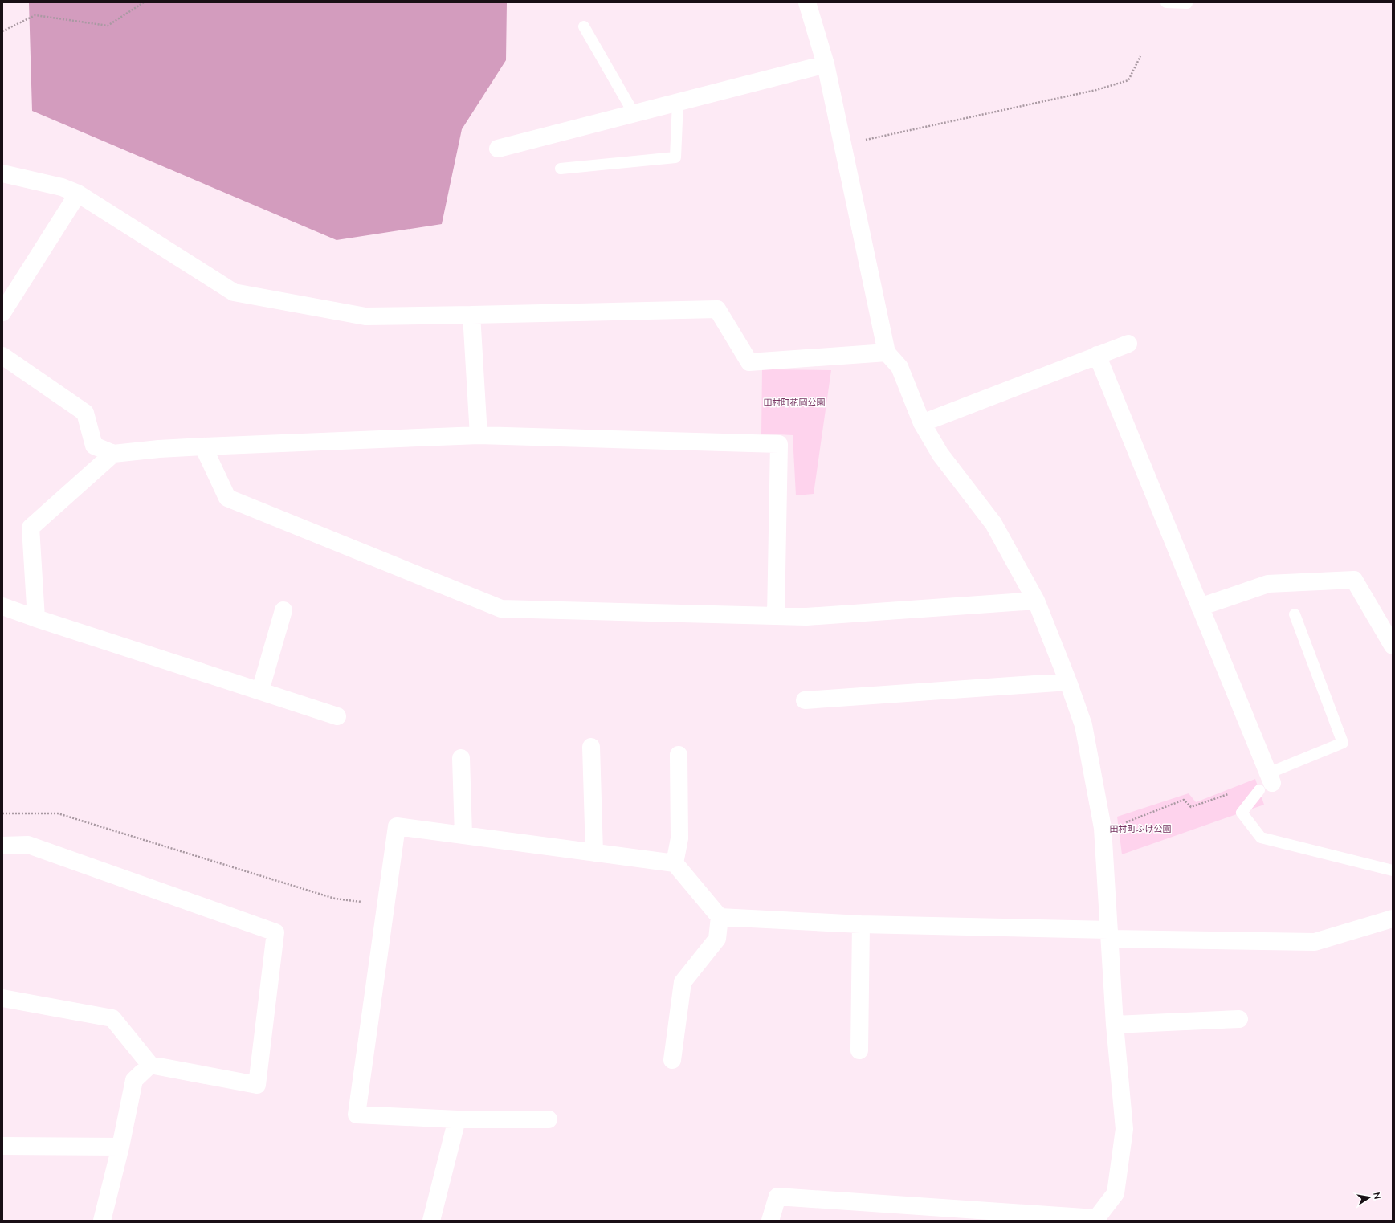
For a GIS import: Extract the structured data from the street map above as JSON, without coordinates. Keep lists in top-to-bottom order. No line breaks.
{"parks":["田村町花岡公園","田村町ふけ公園"],"north":"right"}
